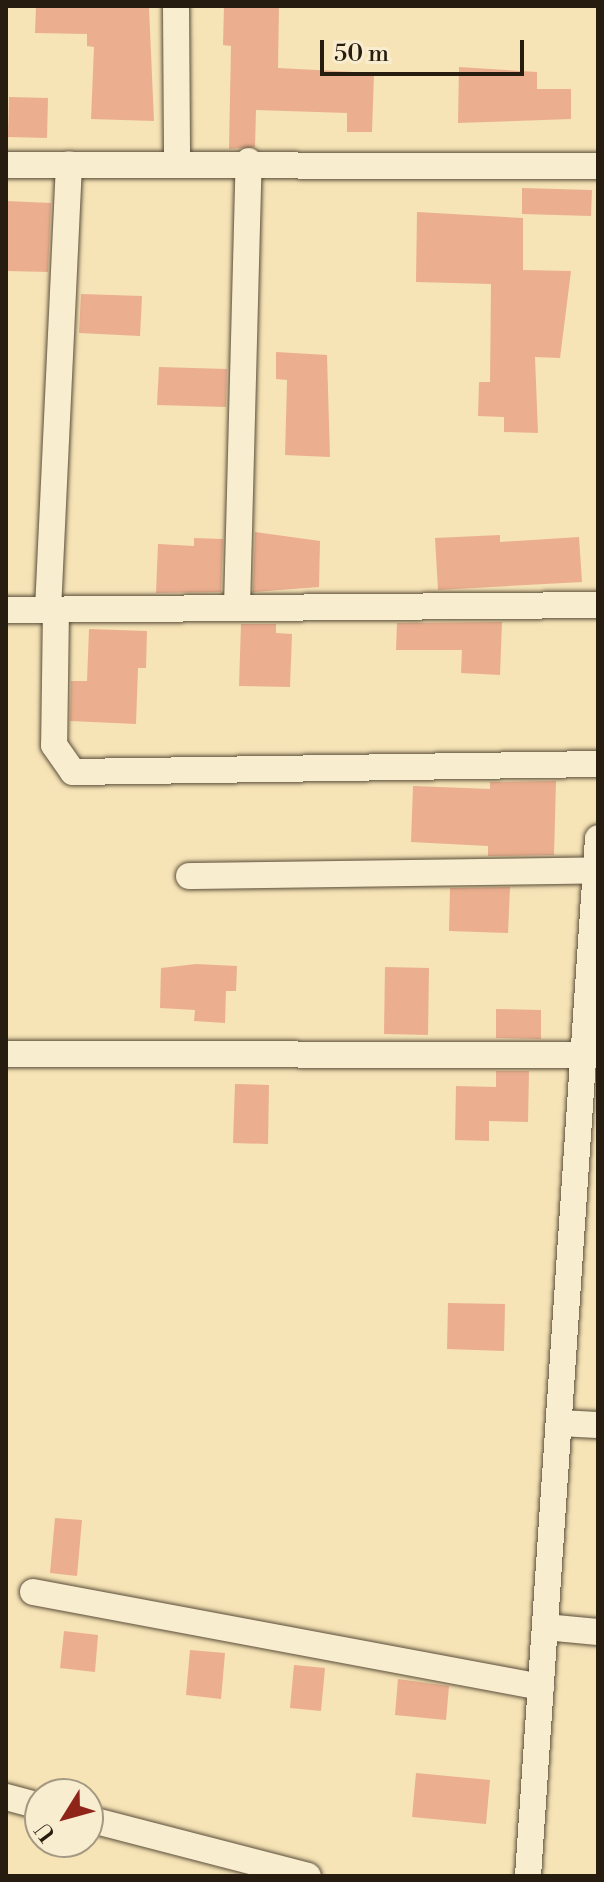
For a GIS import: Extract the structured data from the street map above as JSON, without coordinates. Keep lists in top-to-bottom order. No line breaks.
{"scale_bar":"50 m","north":"bottom left"}
